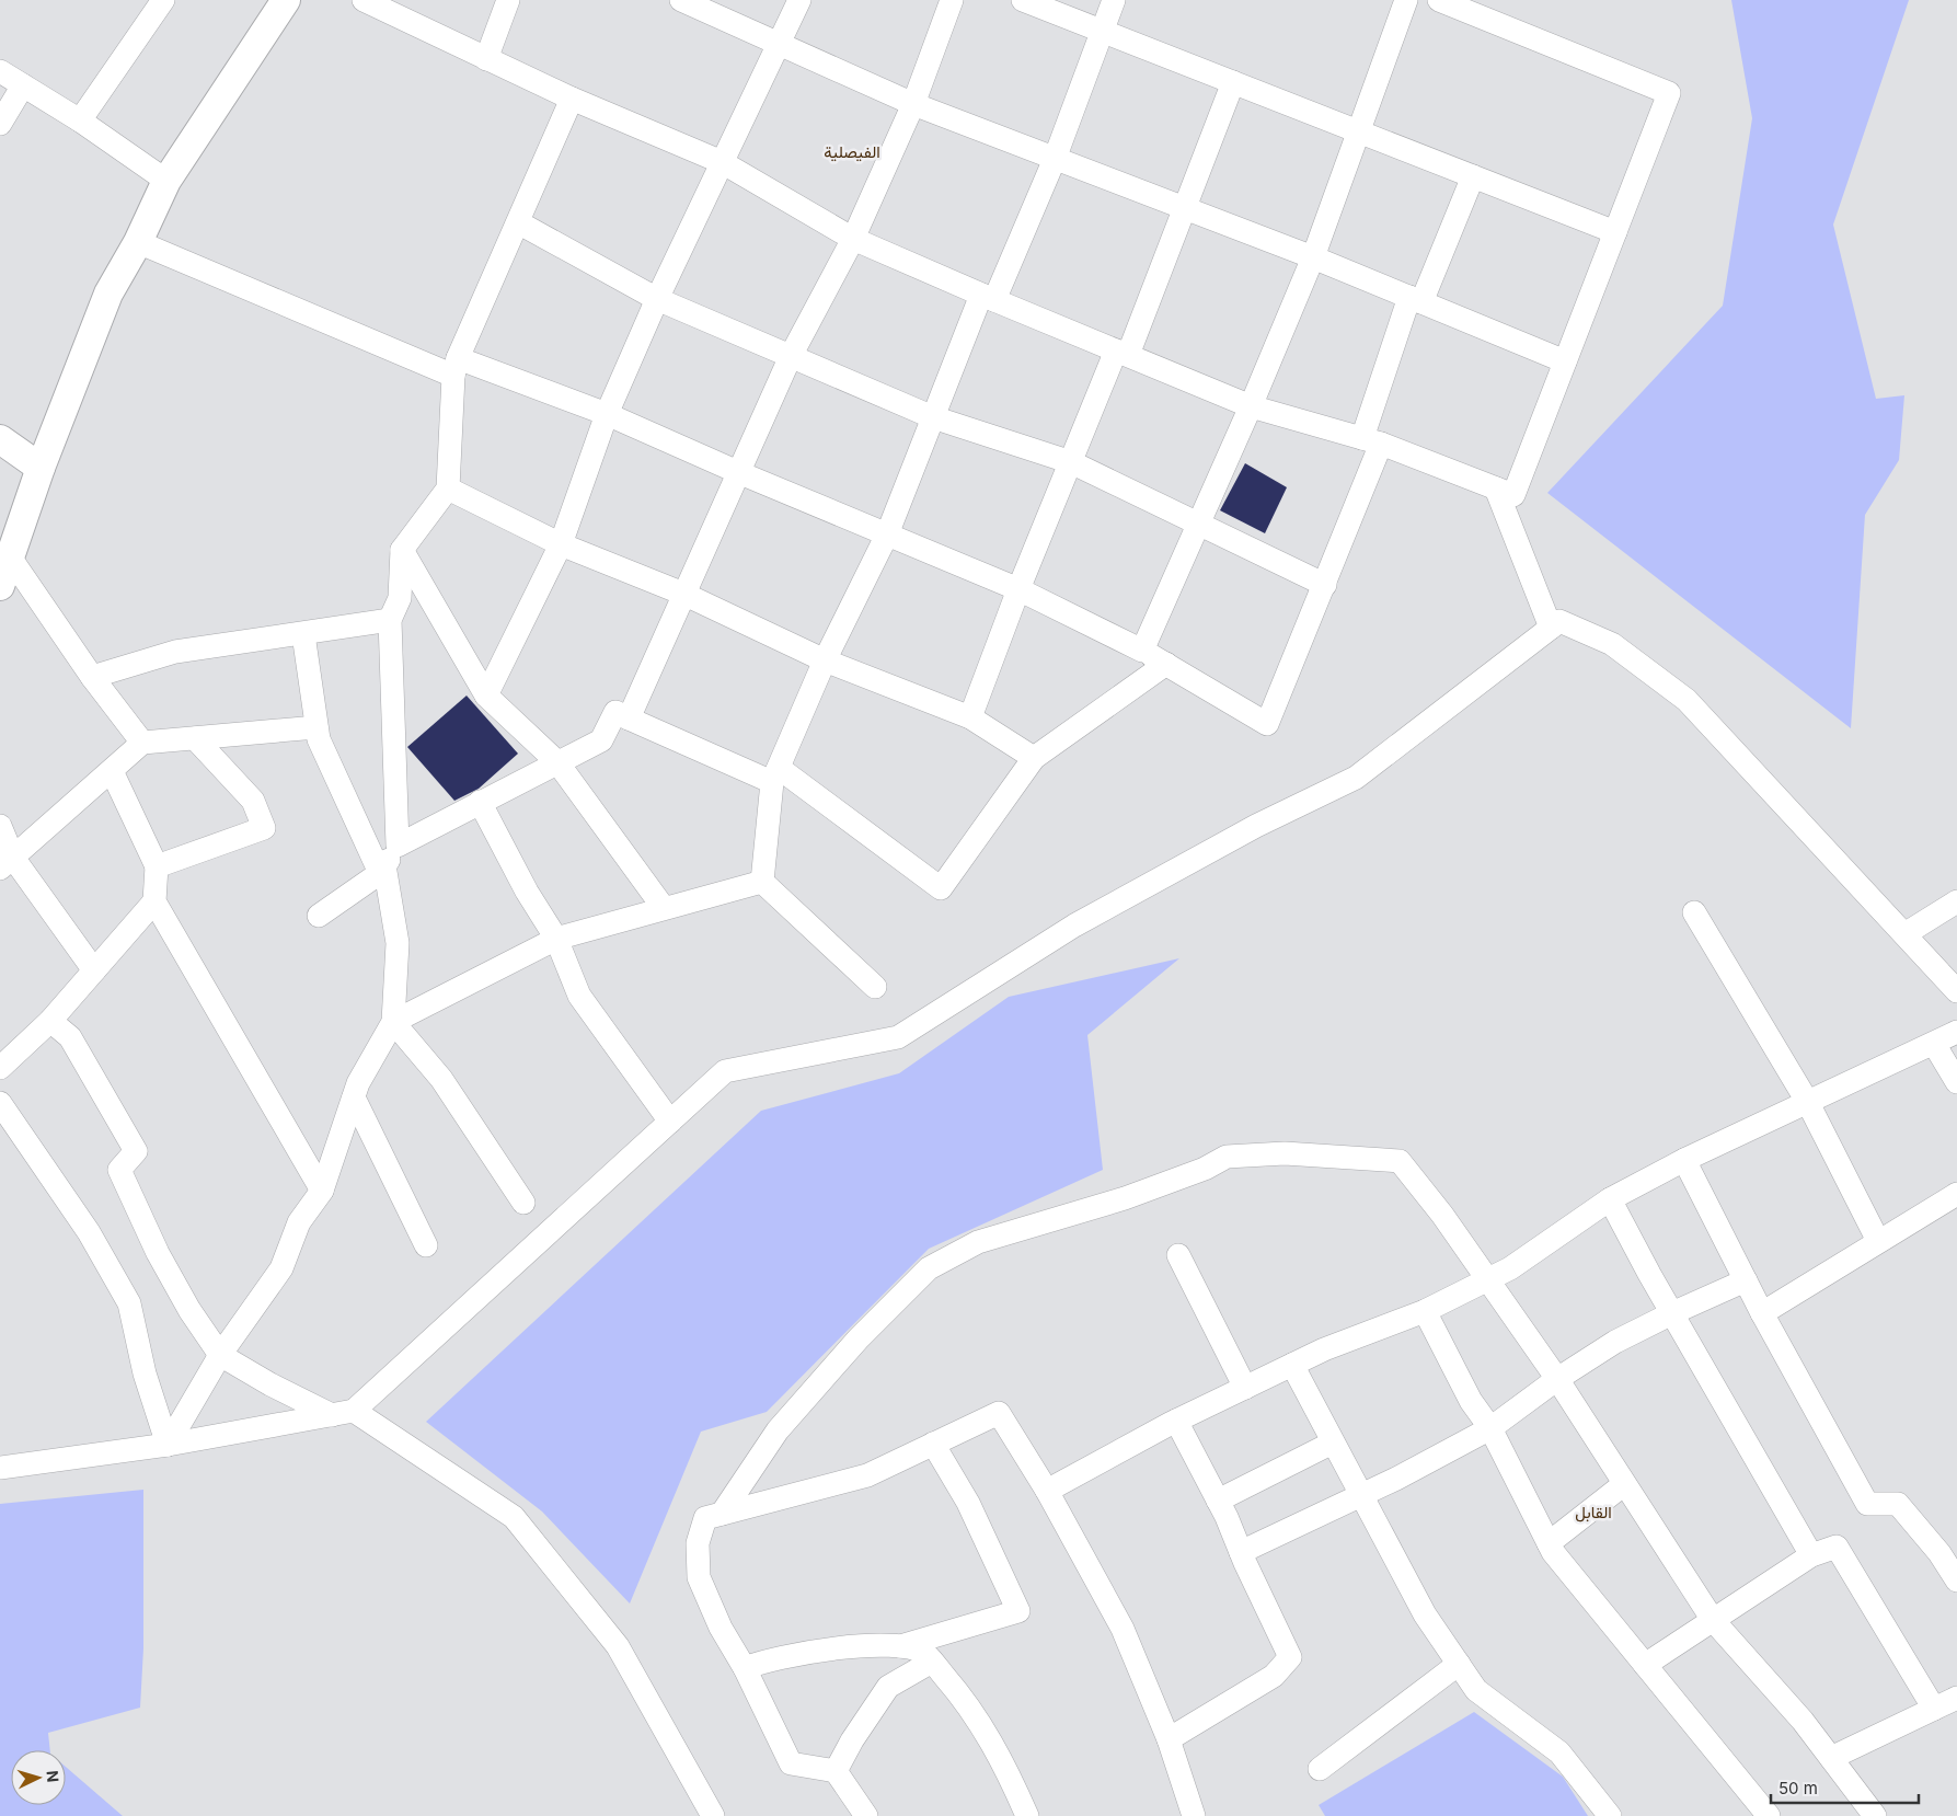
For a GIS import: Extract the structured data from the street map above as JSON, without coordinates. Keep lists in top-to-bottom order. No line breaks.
{"districts":["الفيصلية","القابل"],"scale_bar":"50 m","north":"right"}
